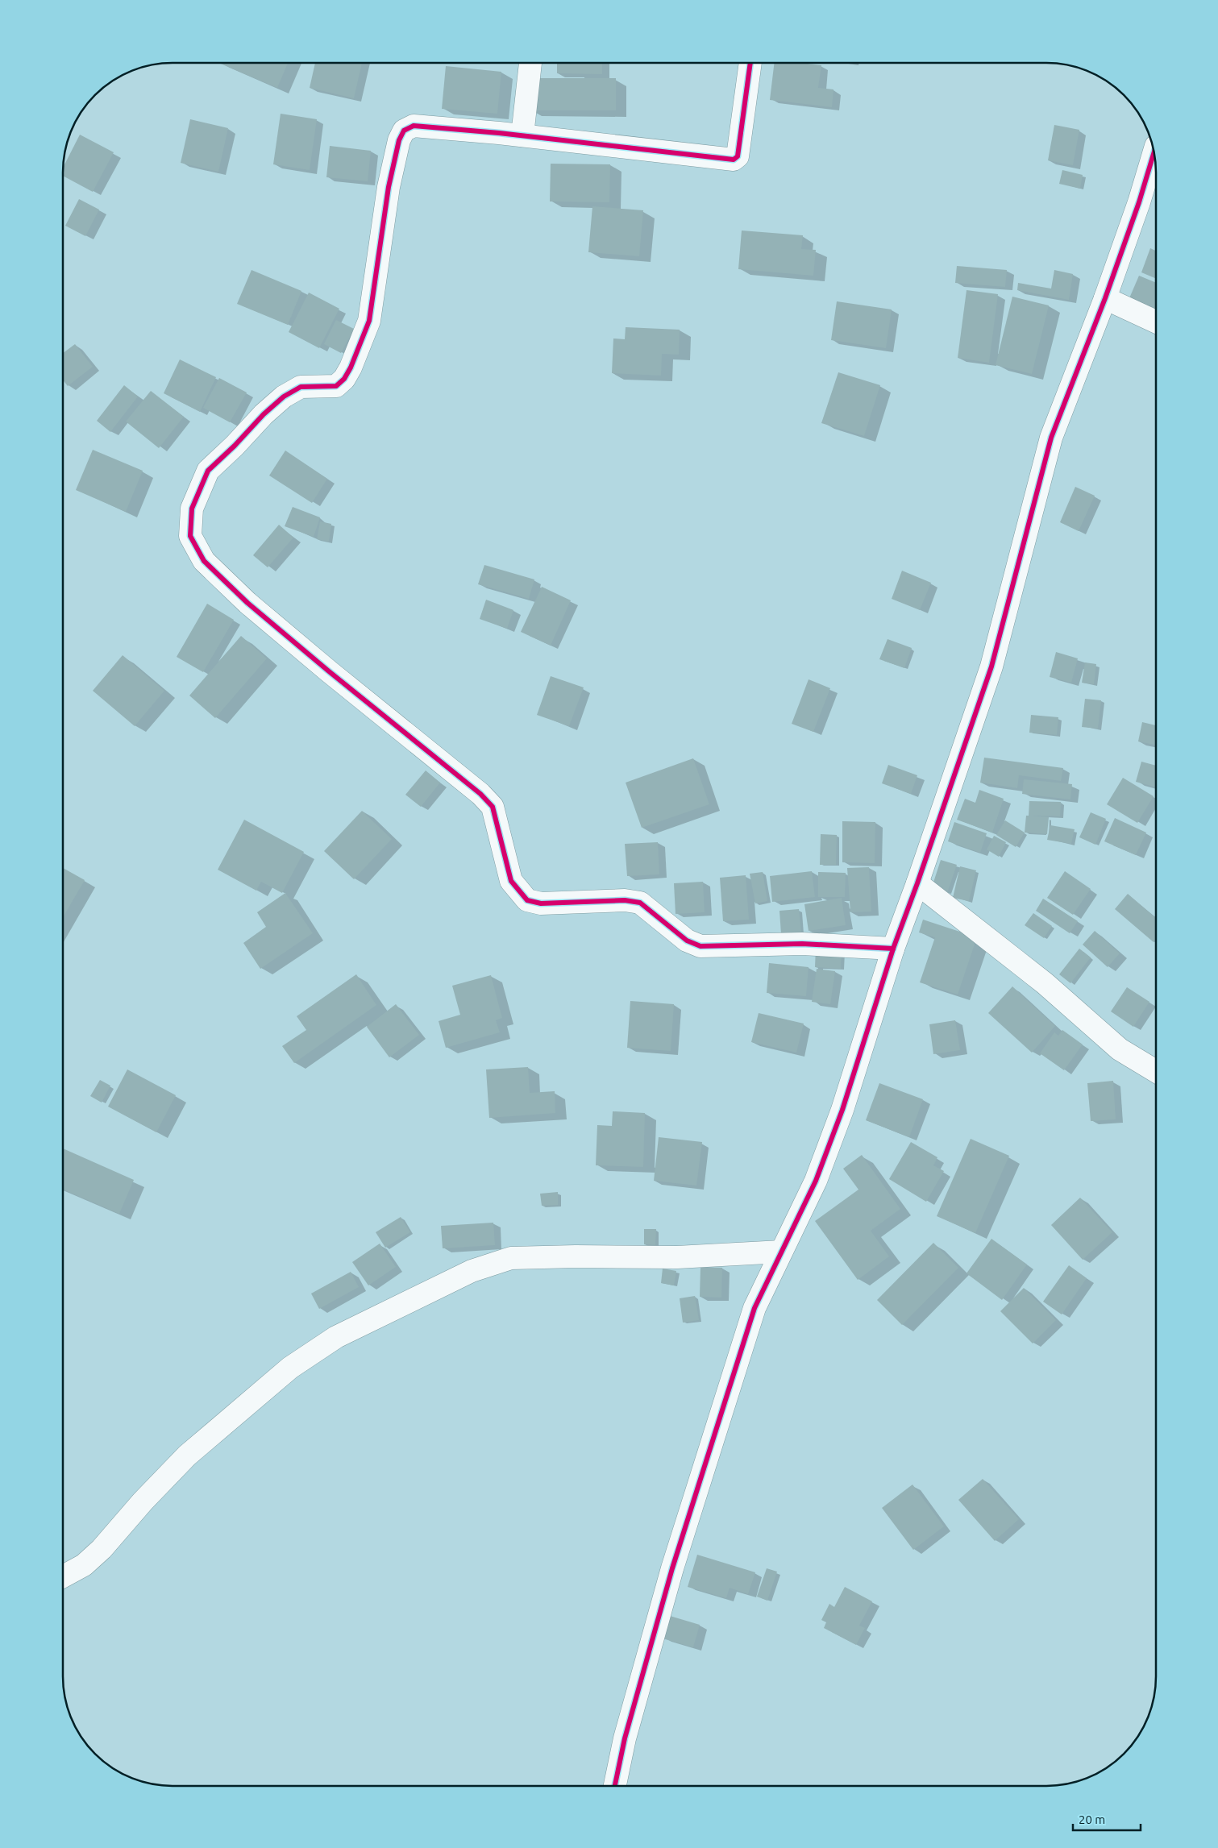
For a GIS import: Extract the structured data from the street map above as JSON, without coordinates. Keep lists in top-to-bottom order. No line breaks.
{"scale_bar":"20 m"}
